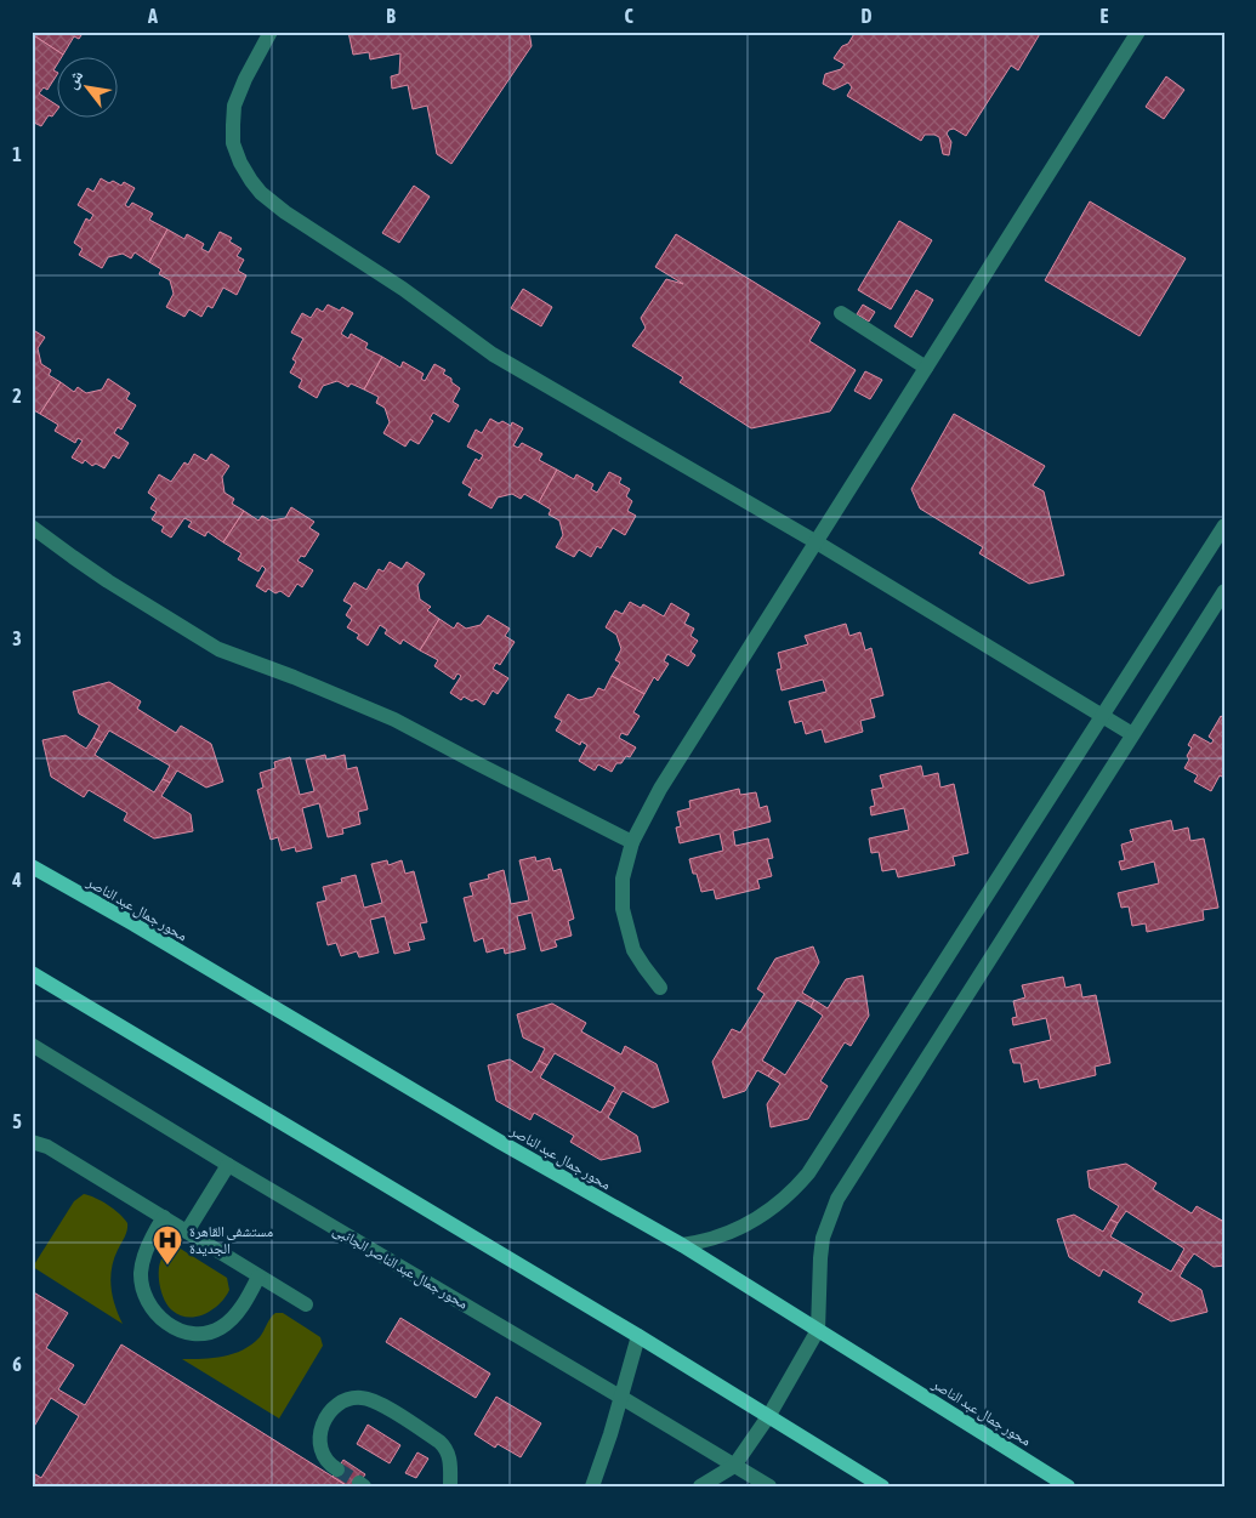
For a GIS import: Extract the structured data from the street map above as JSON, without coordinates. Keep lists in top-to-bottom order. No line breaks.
{"streets":{"main road":["محور جمال عبد الناصر"],"street":["محور جمال عبد الناصر الجانبى"]},"places":{"hospital":["مستشفى القاهرة الجديدة"]},"north":"top left","grid":{"columns":["A","B","C","D","E"],"rows":["1","2","3","4","5","6"]}}
